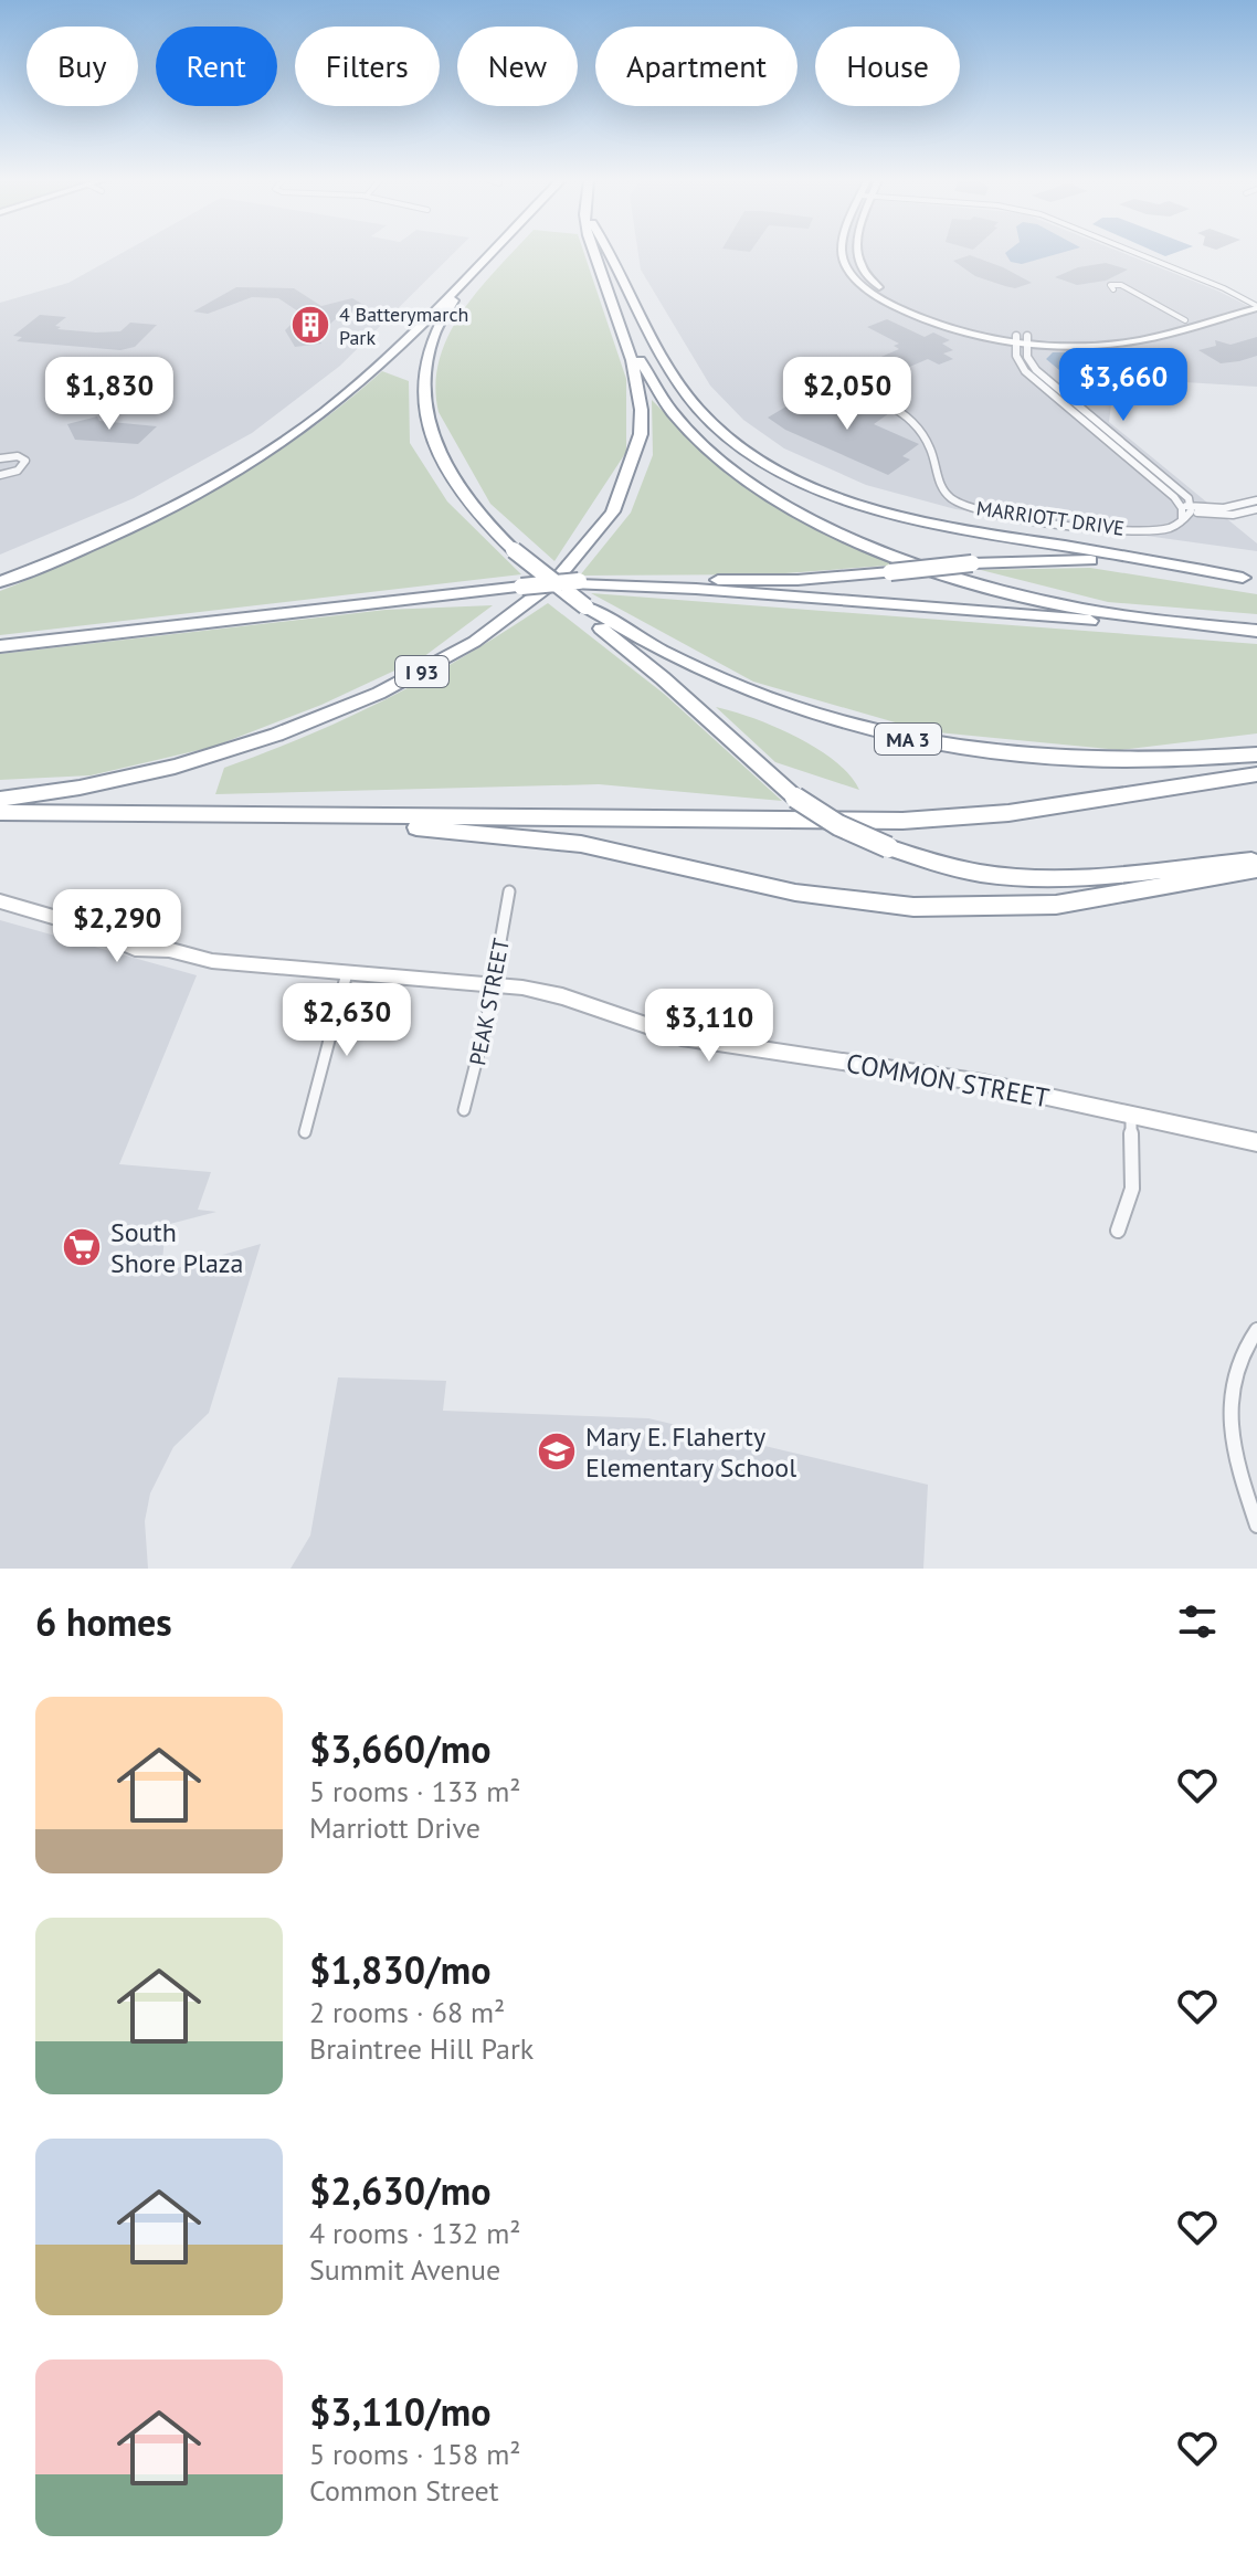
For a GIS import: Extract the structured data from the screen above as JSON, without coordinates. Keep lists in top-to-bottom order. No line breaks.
{"streets":{"highway":["I 93","MA 3"],"street":["MARRIOTT DRIVE","PEAK STREET","COMMON STREET"]},"crossings":[["PEAK STREET","COMMON STREET"]],"places":{"building":["4 Batterymarch Park"],"supermarket":["South Shore Plaza"],"school or university":["Mary E. Flaherty Elementary School"]},"page":{"chip":["Buy","Rent","Filters","New","Apartment","House"],"price":["$3,660","$1,830","$2,050","$2,290","$2,630","$3,110"],"heading":"6 homes","list":[{"name":"$3,660/mo","note":"5 rooms · 133 m² · Marriott Drive"},{"name":"$1,830/mo","note":"2 rooms · 68 m² · Braintree Hill Park"},{"name":"$2,630/mo","note":"4 rooms · 132 m² · Summit Avenue"},{"name":"$3,110/mo","note":"5 rooms · 158 m² · Common Street"}]}}
